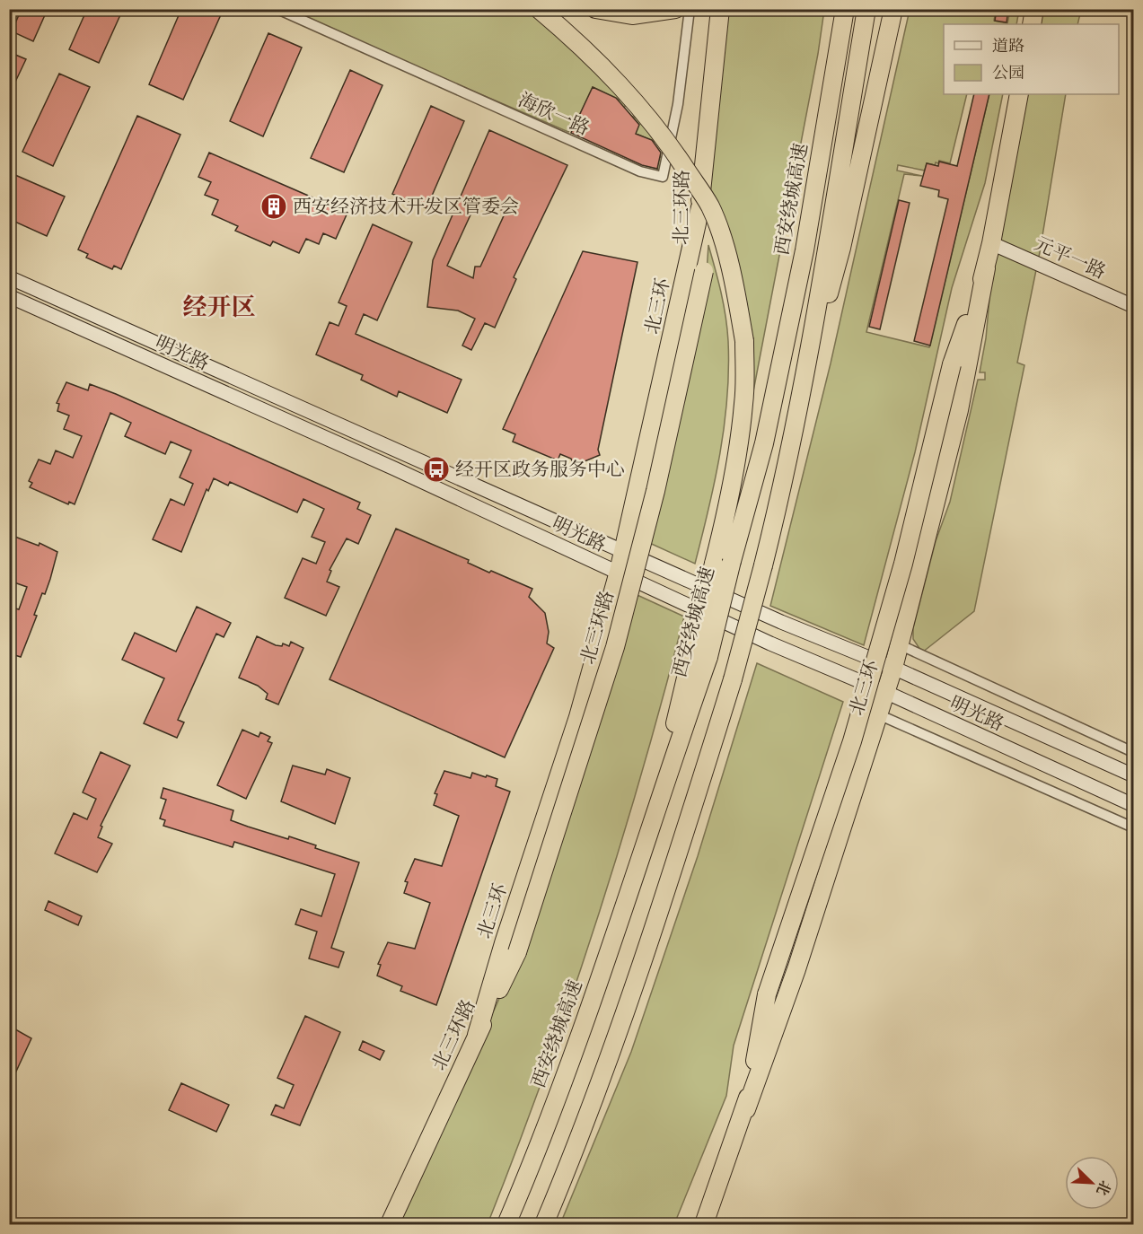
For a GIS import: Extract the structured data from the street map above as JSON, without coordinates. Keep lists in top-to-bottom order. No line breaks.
{"streets":{"highway":["西安绕城高速","北三环路","北三环"],"main road":["元平一路","明光路"],"street":["海欣一路"]},"crossings":[["北三环路","北三环"],["北三环","明光路"]],"districts":["经开区"],"places":{"building":["西安经济技术开发区管委会"],"bus stop":["经开区政务服务中心"]},"legend":["道路","公园"],"north":"bottom right"}
